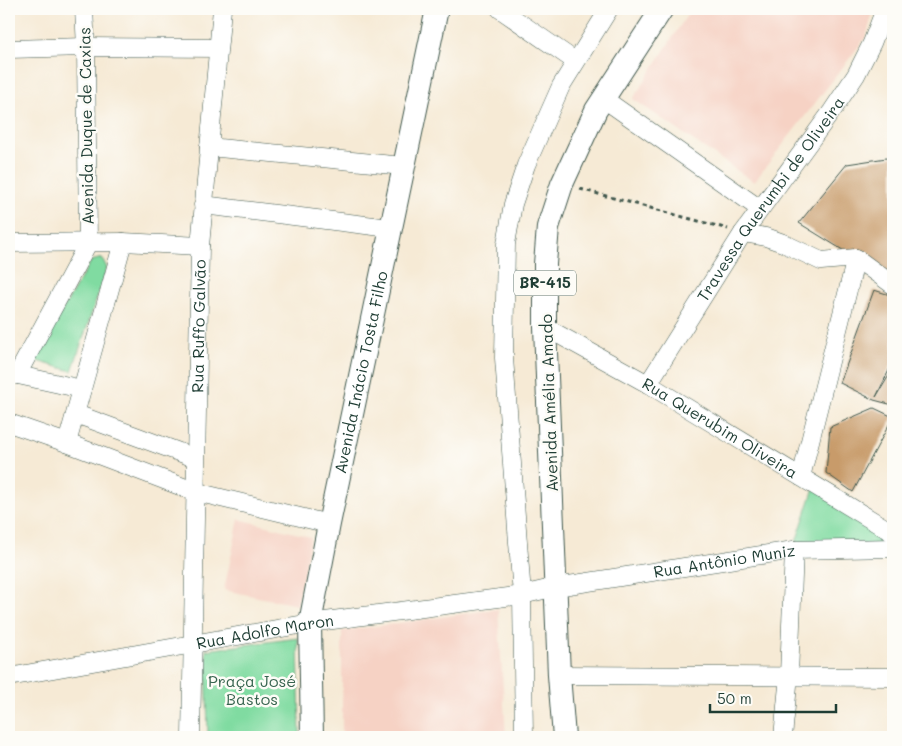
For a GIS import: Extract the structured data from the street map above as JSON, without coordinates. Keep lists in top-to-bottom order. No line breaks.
{"streets":{"main road":["BR-415","Avenida Inácio Tosta Filho","Avenida Amélia Amado"],"street":["Avenida Duque de Caxias","Travessa Querumbi de Oliveira","Rua Ruffo Galvão","Rua Querubim Oliveira","Rua Antônio Muniz","Rua Adolfo Maron"]},"crossings":[["Travessa Querumbi de Oliveira","Rua Querubim Oliveira"],["BR-415","Rua Antônio Muniz"],["BR-415","Rua Adolfo Maron"],["Rua Ruffo Galvão","Rua Adolfo Maron"],["Avenida Inácio Tosta Filho","Rua Adolfo Maron"],["Avenida Amélia Amado","Rua Querubim Oliveira"],["Avenida Amélia Amado","Rua Antônio Muniz"],["Rua Antônio Muniz","Rua Adolfo Maron"]],"parks":["Praça José Bastos"],"scale_bar":"50 m"}
